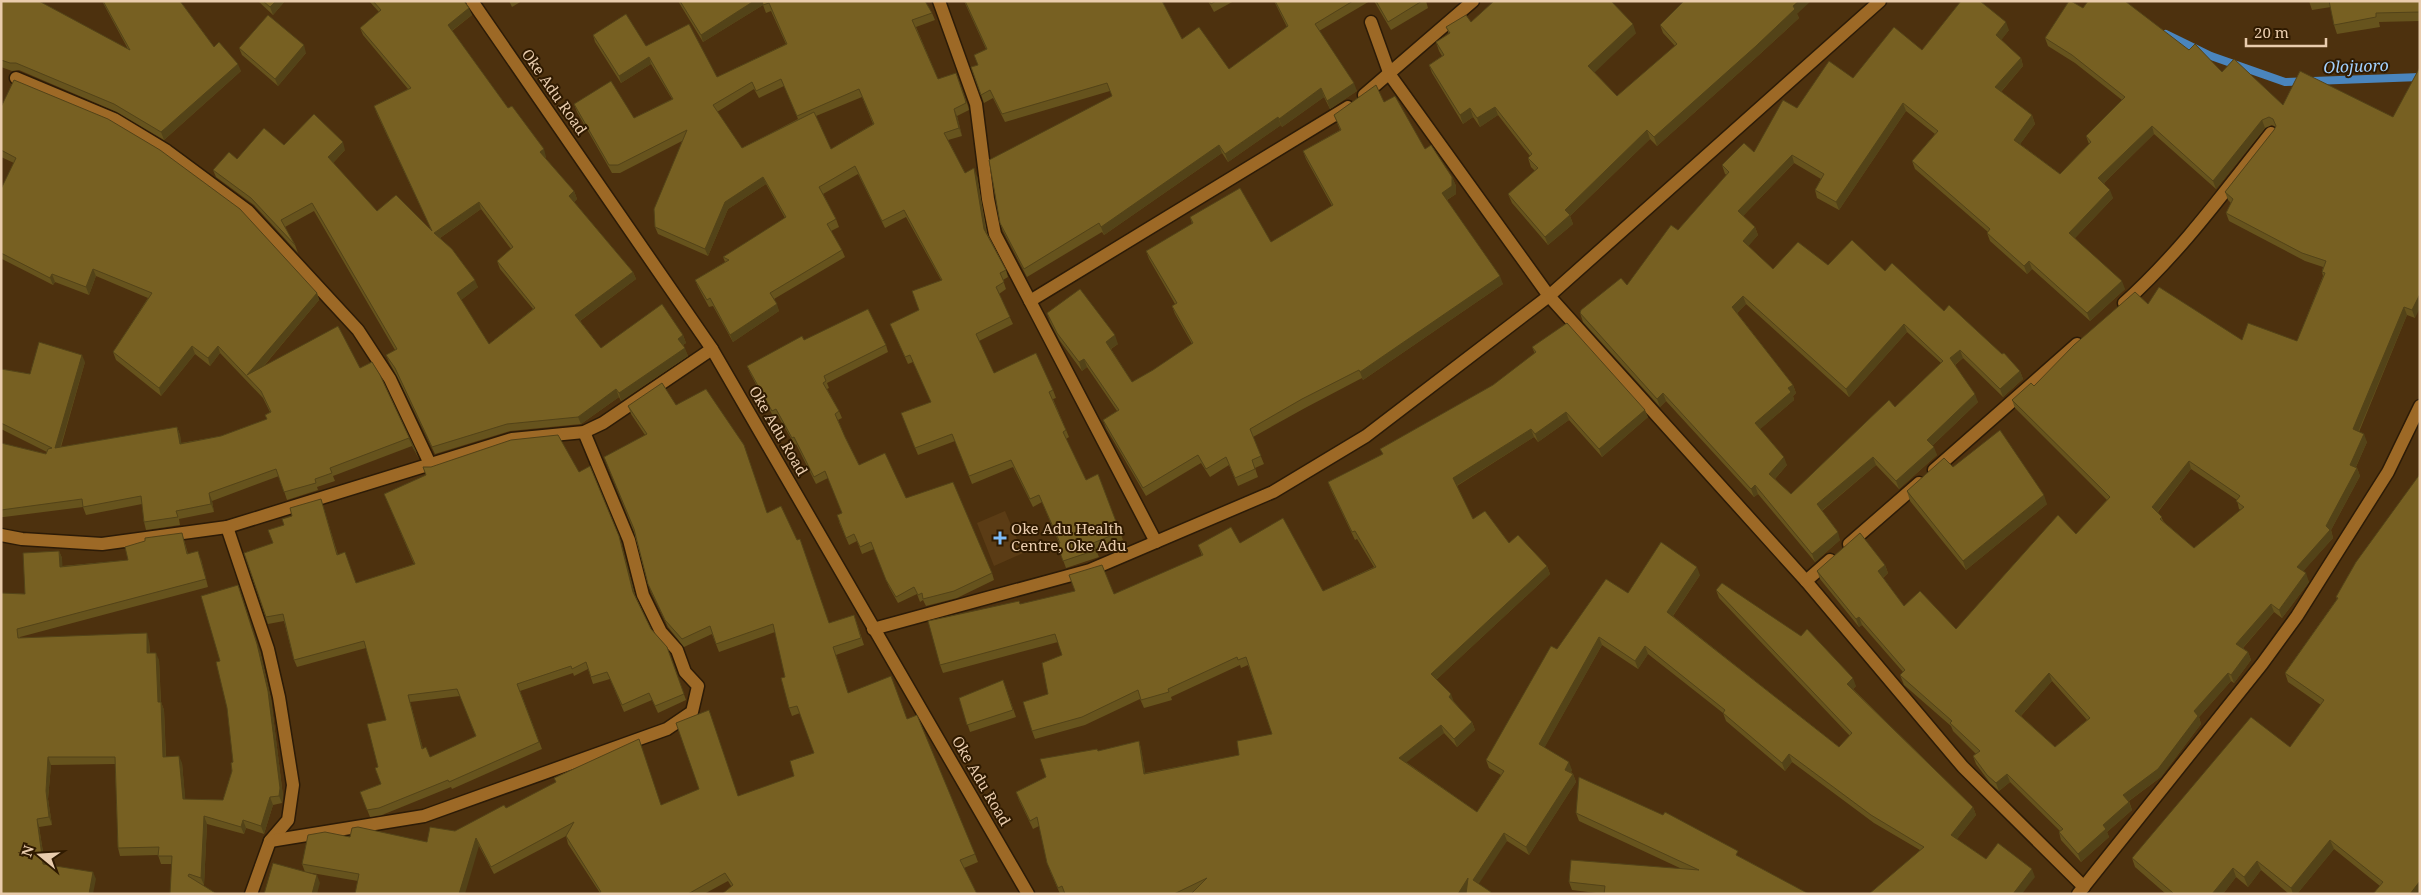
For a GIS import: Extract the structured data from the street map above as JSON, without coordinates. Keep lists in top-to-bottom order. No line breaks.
{"streets":{"street":["Oke Adu Road"]},"water":["Olojuoro"],"places":{"health":["Oke Adu Health Centre, Oke Adu"]},"scale_bar":"20 m","north":"left"}
